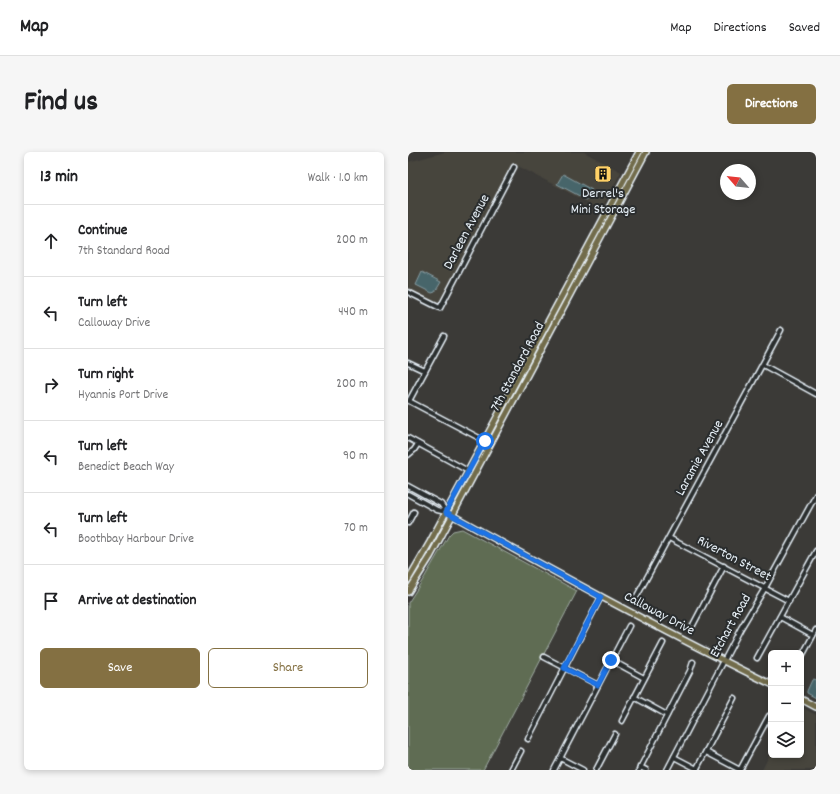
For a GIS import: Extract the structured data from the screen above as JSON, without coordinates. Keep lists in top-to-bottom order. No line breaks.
{"streets":{"main road":["7th Standard Road","Calloway Drive"],"street":["Darleen Avenue","Laramie Avenue","Riverton Street","Etchart Road"]},"crossings":[["7th Standard Road","Calloway Drive"],["Laramie Avenue","Riverton Street"],["Riverton Street","Etchart Road"],["Calloway Drive","Etchart Road"]],"places":{"building":["Derrel's Mini Storage"]},"north":"top left","page":{"header":"Map","nav":["Map","Directions","Saved"],"title":"Find us","buttons":["Directions",["Save","Share"]],"heading":["13 min","Walk · 1.0 km"],"list":[["Continue","7th Standard Road","200 m"],["Turn left","Calloway Drive","440 m"],["Turn right","Hyannis Port Drive","200 m"],["Turn left","Benedict Beach Way","90 m"],["Turn left","Boothbay Harbour Drive","70 m"],"Arrive at destination"],"map_buttons":["+","−"]}}
